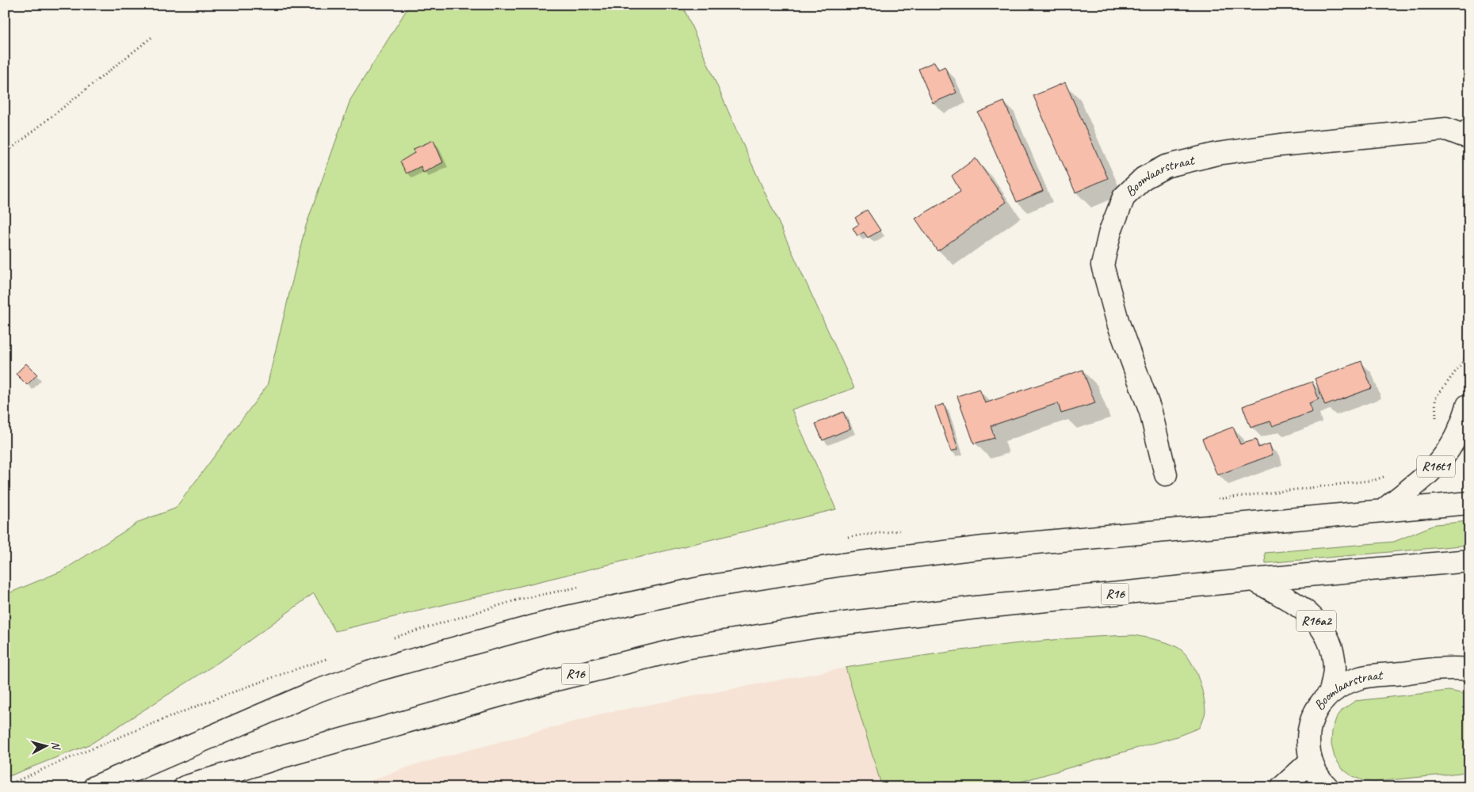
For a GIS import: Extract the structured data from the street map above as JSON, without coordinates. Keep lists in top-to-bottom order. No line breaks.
{"streets":{"main road":["Boomlaarstraat","R16t1","R16","R16a2"]},"crossings":[["Boomlaarstraat","R16a2"],["R16","R16a2"]],"north":"right"}
